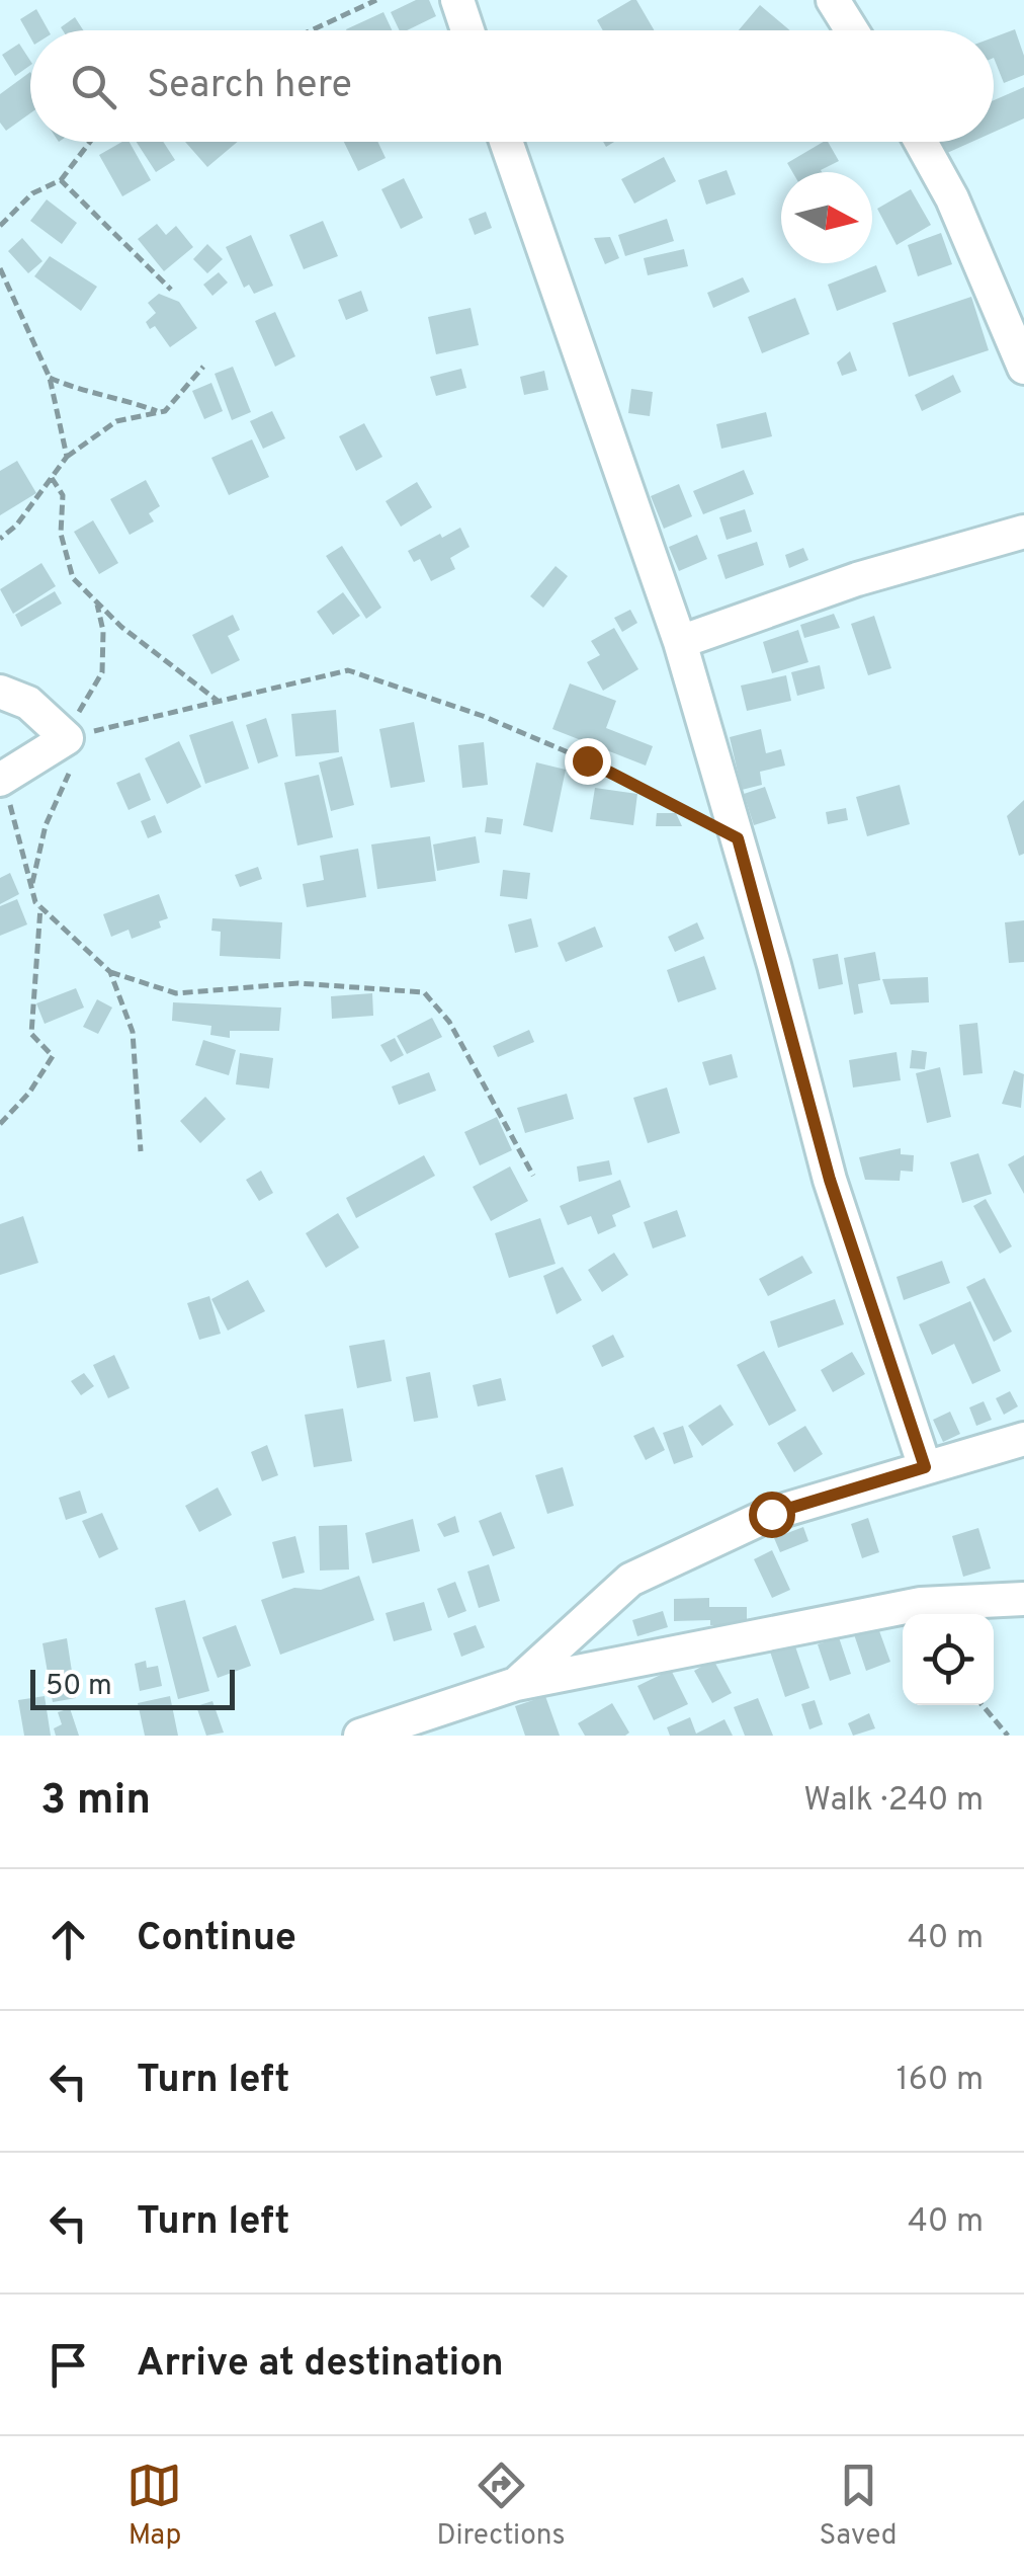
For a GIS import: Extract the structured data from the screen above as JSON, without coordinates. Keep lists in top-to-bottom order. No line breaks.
{"scale_bar":"50 m","north":"right","page":{"search":"Search here","scale":"50 m","heading":["3 min","Walk · 240 m"],"list":[["Continue","40 m"],["Turn left","160 m"],["Turn left","40 m"],"Arrive at destination"],"nav":["Map","Directions","Saved"]}}
